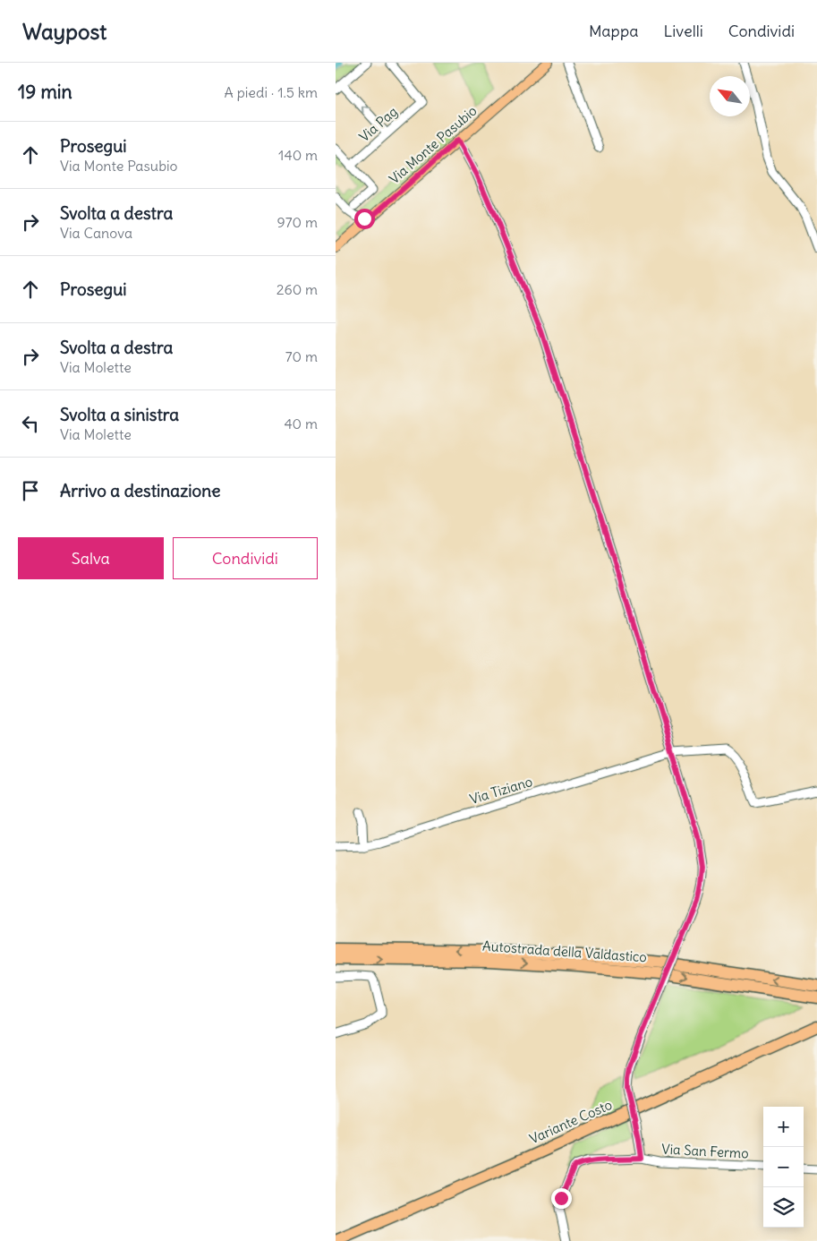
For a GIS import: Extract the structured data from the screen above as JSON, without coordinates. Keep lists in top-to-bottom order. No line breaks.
{"streets":{"highway":["Autostrada della Valdastico","Variante Costo"],"main road":["Via Monte Pasubio"],"street":["Via Pag","Via Tiziano","Via San Fermo"]},"north":"top left","page":{"header":"Waypost","nav":["Mappa","Livelli","Condividi"],"heading":["19 min","A piedi · 1.5 km"],"list":[["Prosegui","Via Monte Pasubio","140 m"],["Svolta a destra","Via Canova","970 m"],["Prosegui","260 m"],["Svolta a destra","Via Molette","70 m"],["Svolta a sinistra","Via Molette","40 m"],"Arrivo a destinazione"],"buttons":["Salva","Condividi"],"map_buttons":["+","−"]}}
